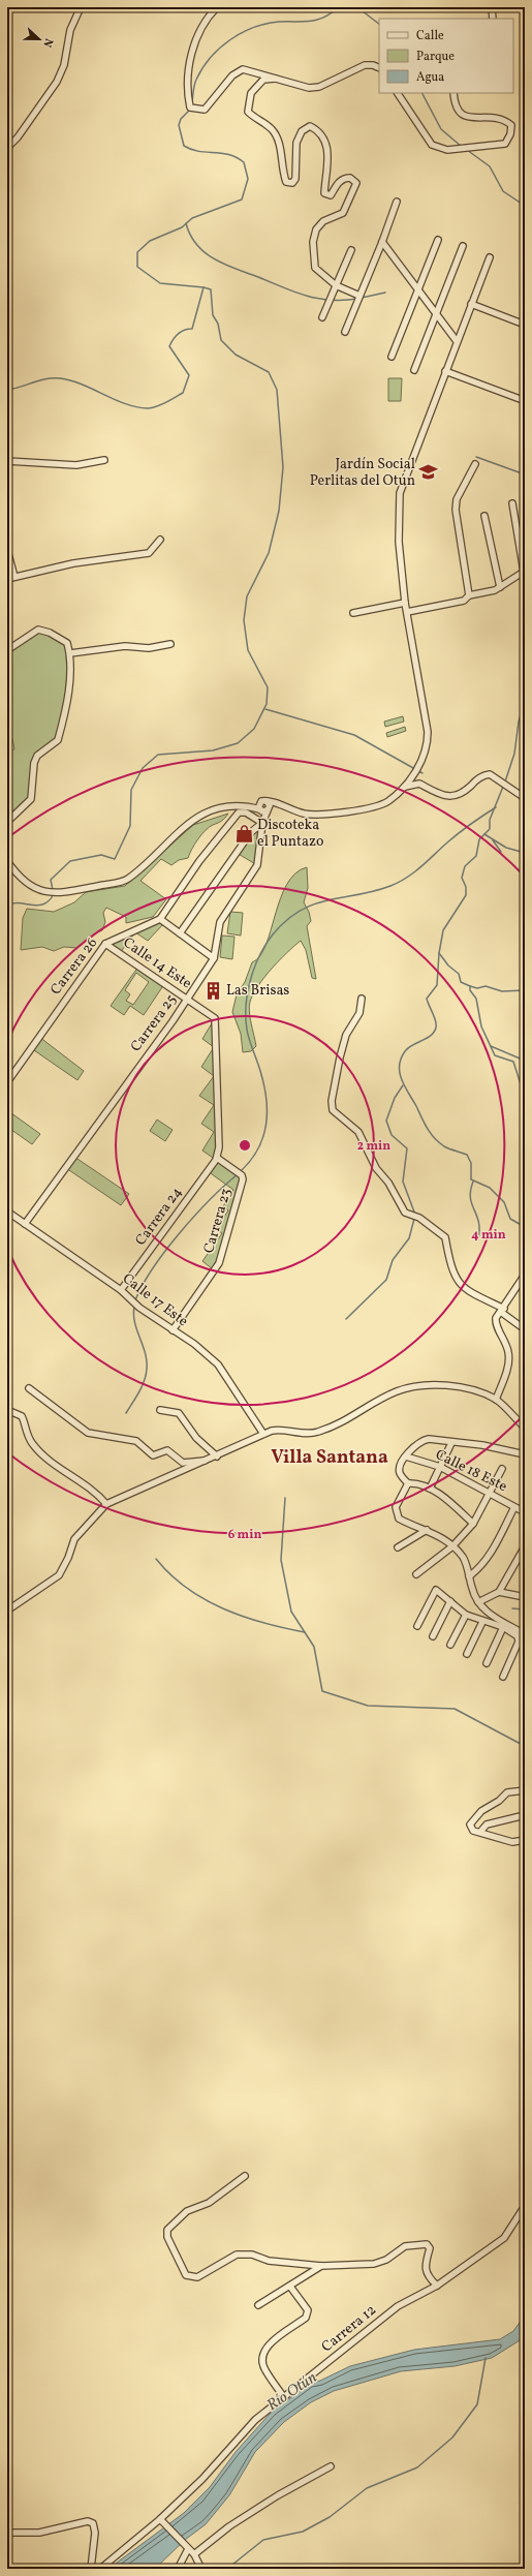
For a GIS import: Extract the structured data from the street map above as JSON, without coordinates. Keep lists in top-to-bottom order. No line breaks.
{"streets":{"street":["Calle 14 Este","Carrera 26","Carrera 25","Carrera 24","Carrera 23","Calle 17 Este","Calle 18 Este","Carrera 12"]},"crossings":[["Calle 14 Este","Carrera 26"],["Calle 14 Este","Carrera 25"],["Calle 14 Este","Carrera 24"],["Calle 14 Este","Carrera 23"],["Carrera 25","Calle 17 Este"],["Carrera 24","Carrera 23"],["Carrera 24","Calle 17 Este"],["Carrera 23","Calle 17 Este"]],"districts":["Villa Santana"],"water":["Río Otún"],"places":{"school or university":["Jardín Social Perlitas del Otún"],"shop":["Discoteka el Puntazo"],"building":["Las Brisas"]},"legend":["Calle","Parque","Agua"],"north":"right","rings":["2 min","4 min","6 min"]}
